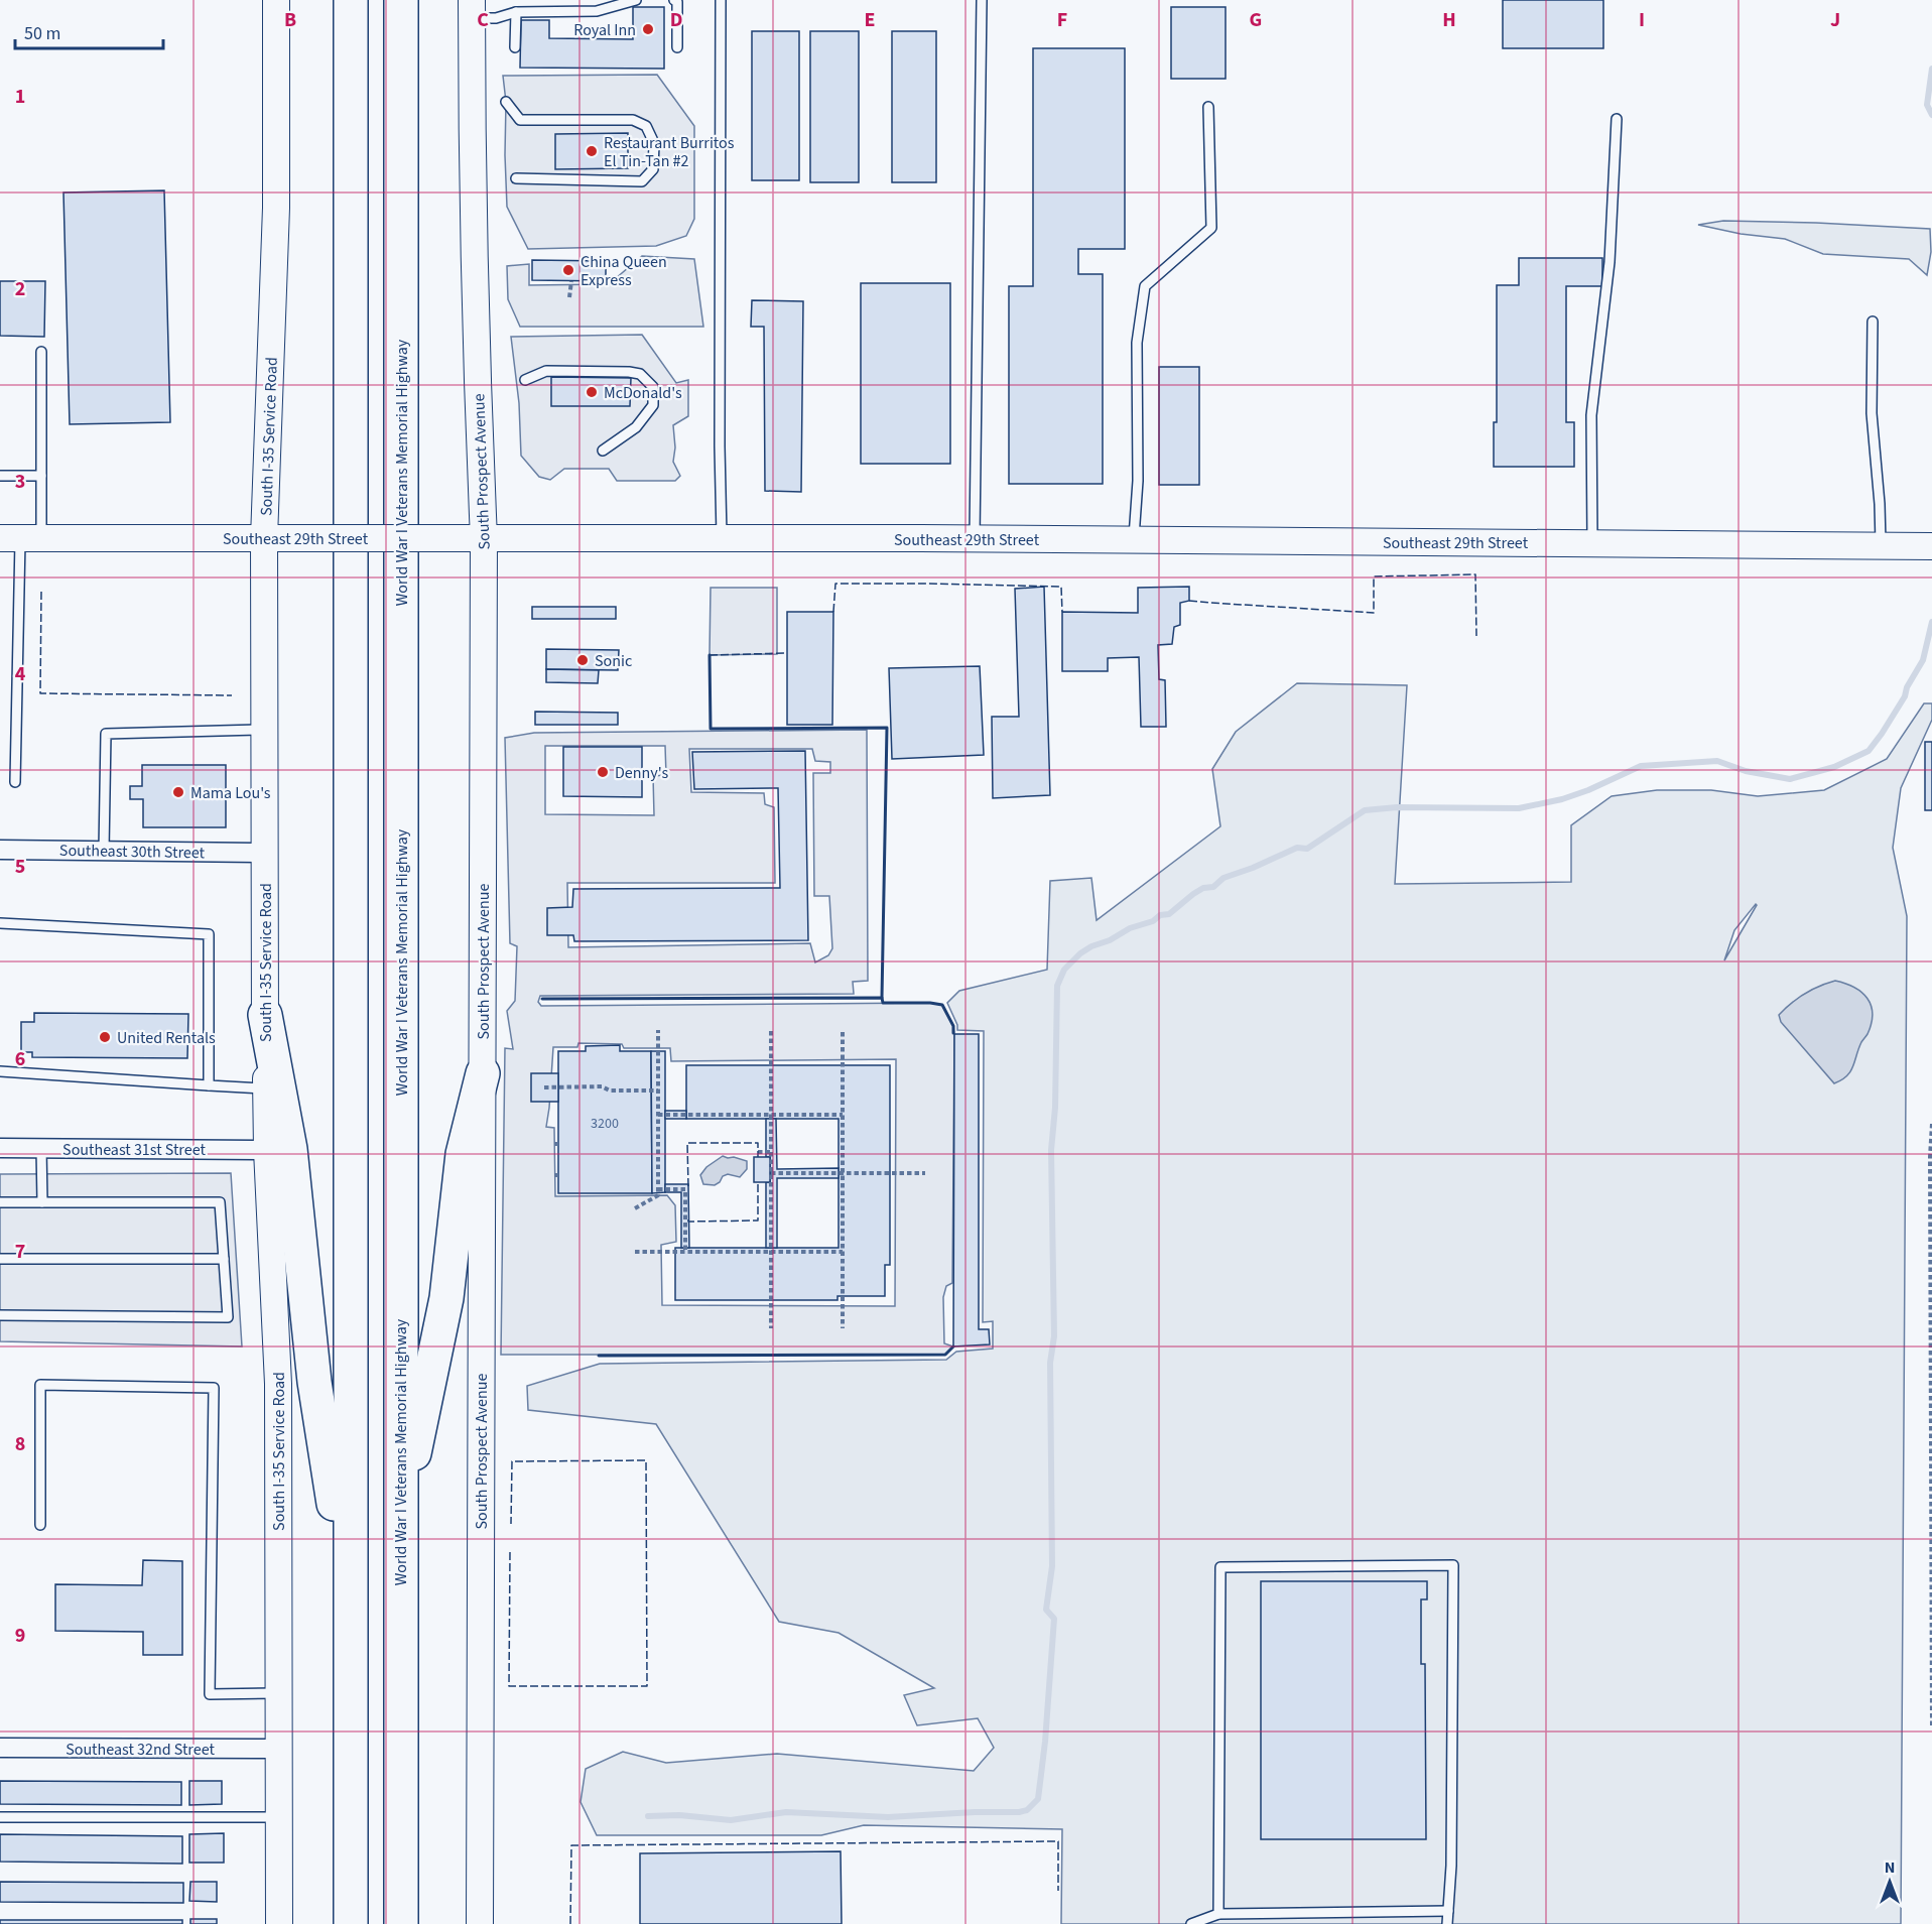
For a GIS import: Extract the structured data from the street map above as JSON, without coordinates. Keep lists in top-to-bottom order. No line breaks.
{"streets":{"highway":["World War I Veterans Memorial Highway"],"main road":["South I-35 Service Road","South Prospect Avenue","Southeast 29th Street"],"street":["Southeast 30th Street","Southeast 31st Street","Southeast 32nd Street"]},"crossings":[["South I-35 Service Road","Southeast 29th Street"],["South I-35 Service Road","Southeast 30th Street"],["South I-35 Service Road","Southeast 31st Street"],["South I-35 Service Road","Southeast 32nd Street"],["South Prospect Avenue","Southeast 29th Street"]],"places":["Royal Inn","Restaurant Burritos El Tin-Tan #2","China Queen Express","McDonald's","Sonic","Denny's","Mama Lou's","United Rentals"],"house_numbers":["3200"],"scale_bar":"50 m","north":"top","grid":{"columns":["B","C","D","E","F","G","H","I","J"],"rows":["1","2","3","4","5","6","7","8","9"]}}
